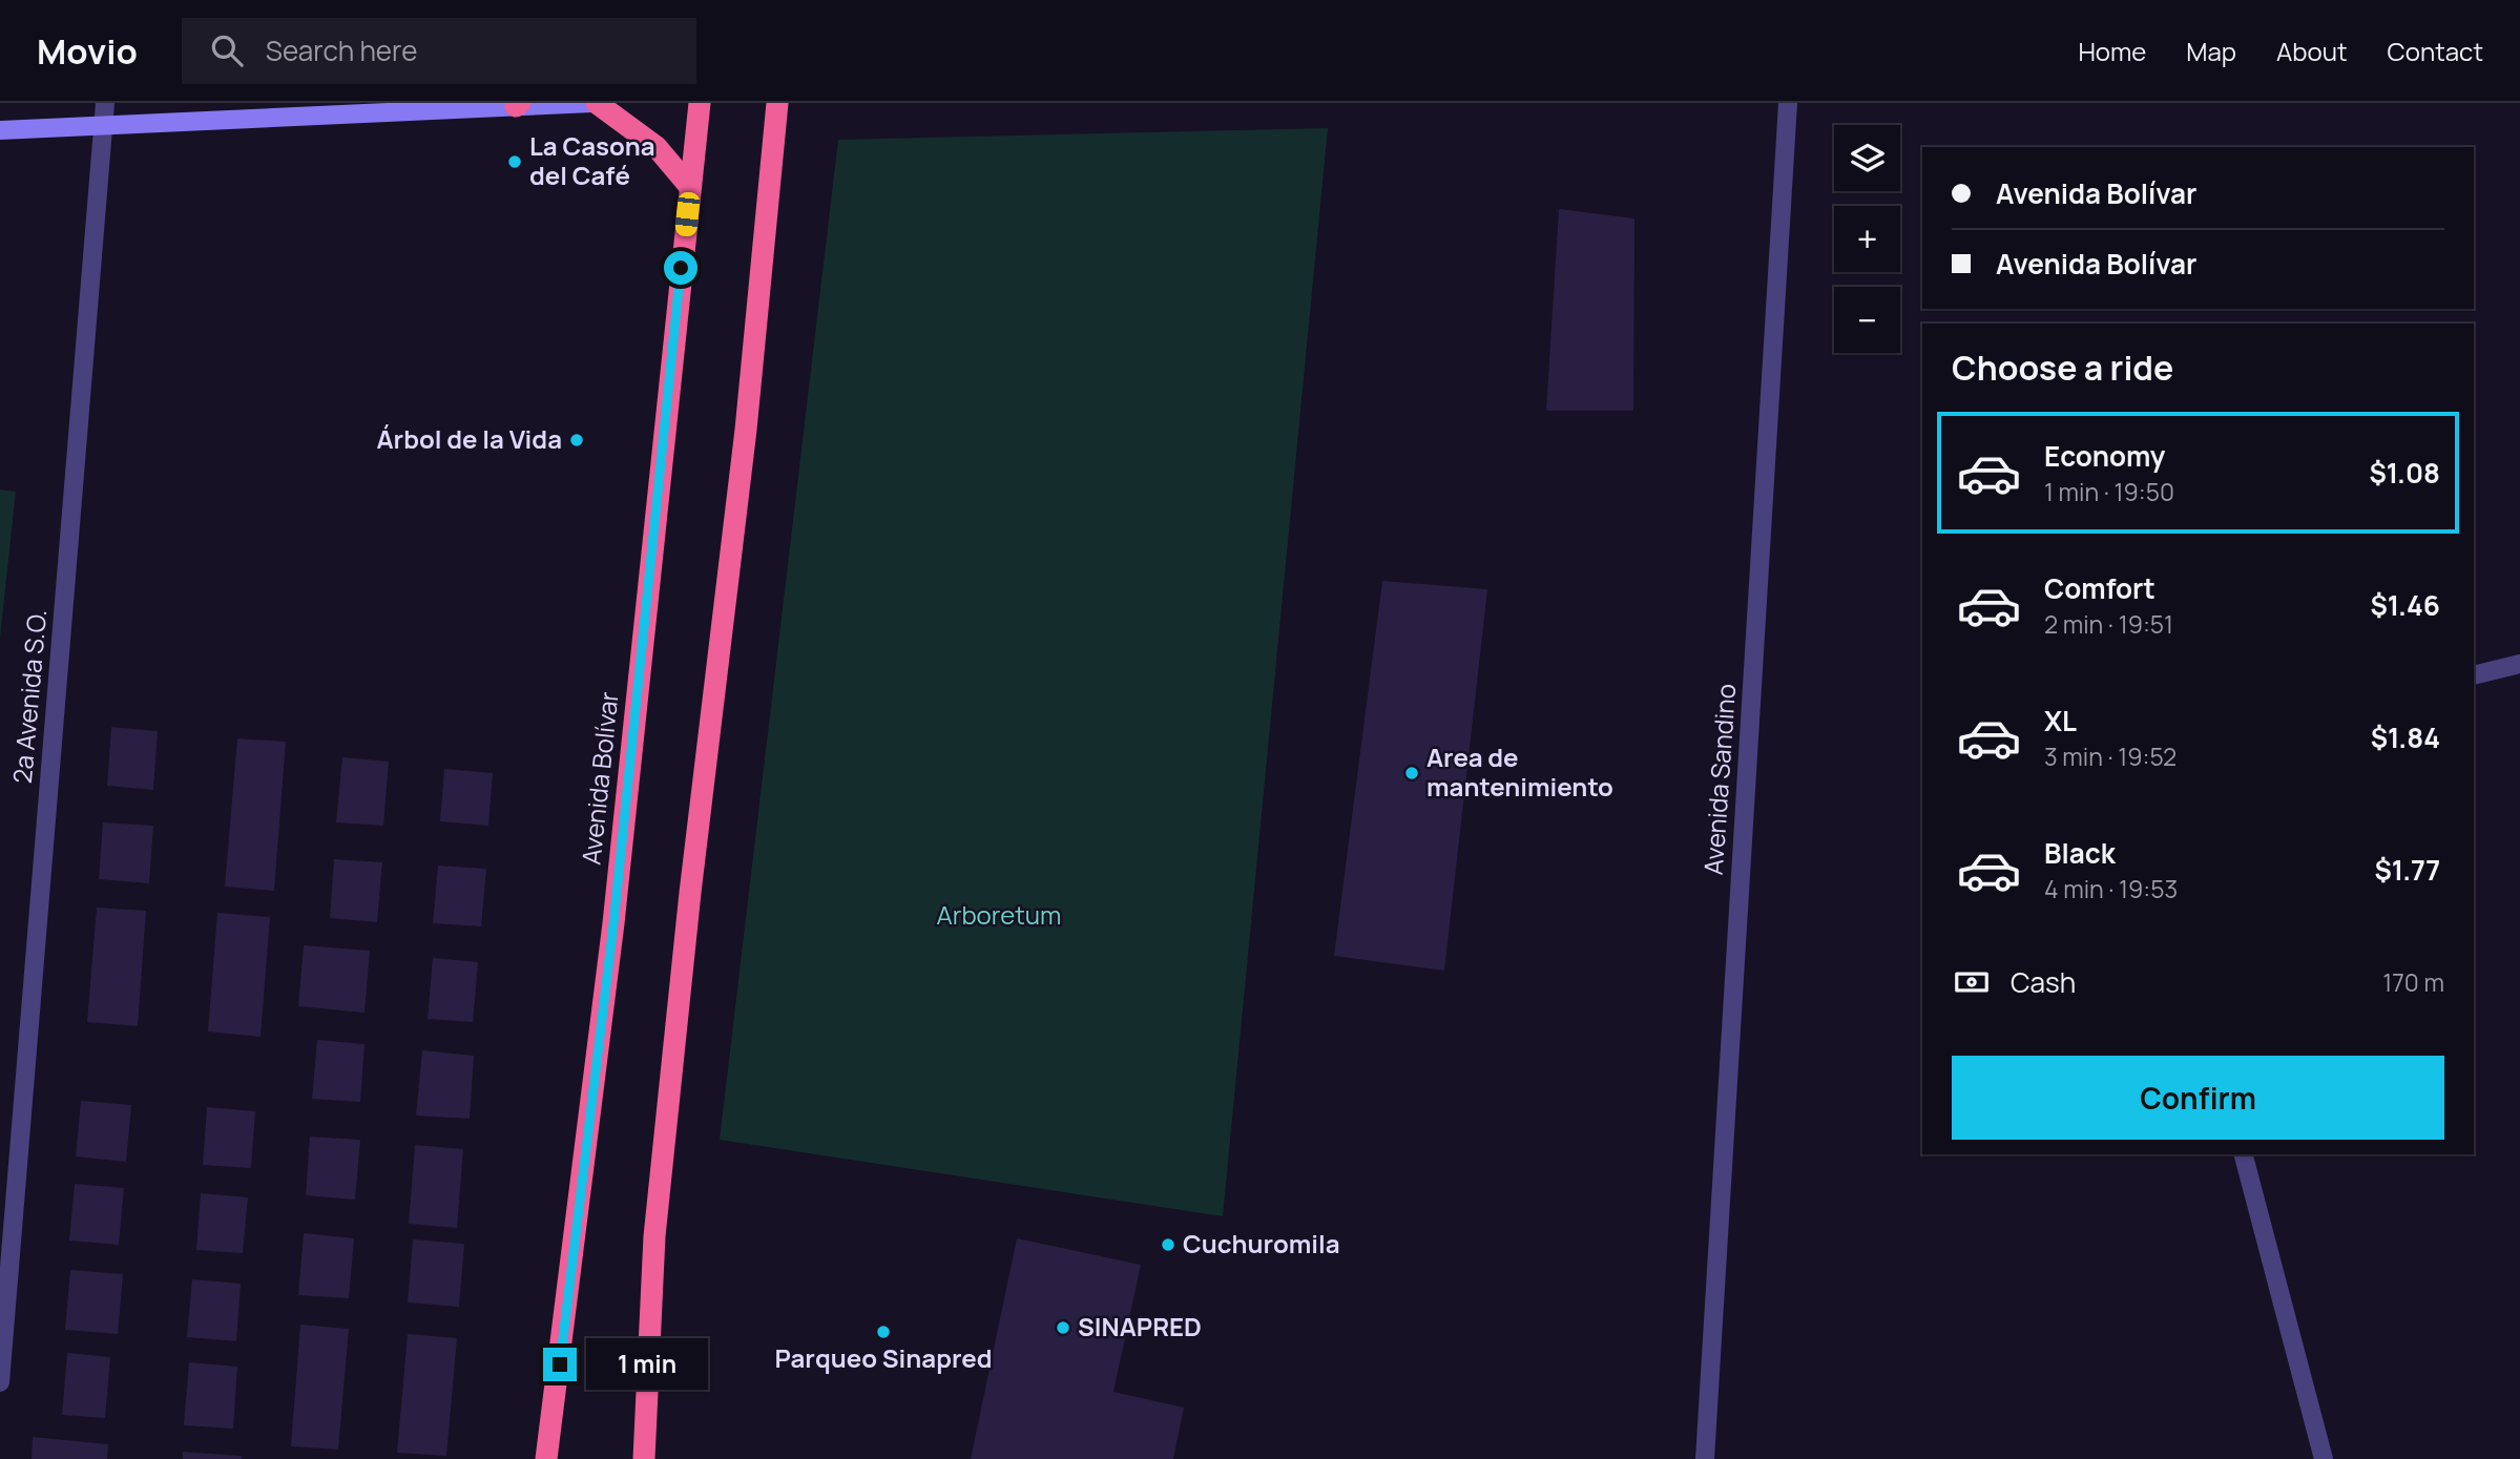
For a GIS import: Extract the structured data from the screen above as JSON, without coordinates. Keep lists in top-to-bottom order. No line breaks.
{"streets":{"highway":["Avenida Bolívar"],"street":["2a Avenida S.O.","Avenida Sandino"]},"parks":["Arboretum"],"places":["La Casona del Café","Árbol de la Vida","Area de mantenimiento","Cuchuromila","SINAPRED","Parqueo Sinapred"],"page":{"header":"Movio","search":"Search here","nav":["Home","Map","About","Contact"],"map_buttons":["+","−"],"banner":["Avenida Bolívar","Avenida Bolívar"],"heading":"Choose a ride","list":[{"name":"Economy","note":"1 min · 19:50","value":"$1.08"},{"name":"Comfort","note":"2 min · 19:51","value":"$1.46"},{"name":"XL","note":"3 min · 19:52","value":"$1.84"},{"name":"Black","note":"4 min · 19:53","value":"$1.77"}],"pay":["Cash","170 m"],"buttons":"Confirm","bubble":"1 min"}}
